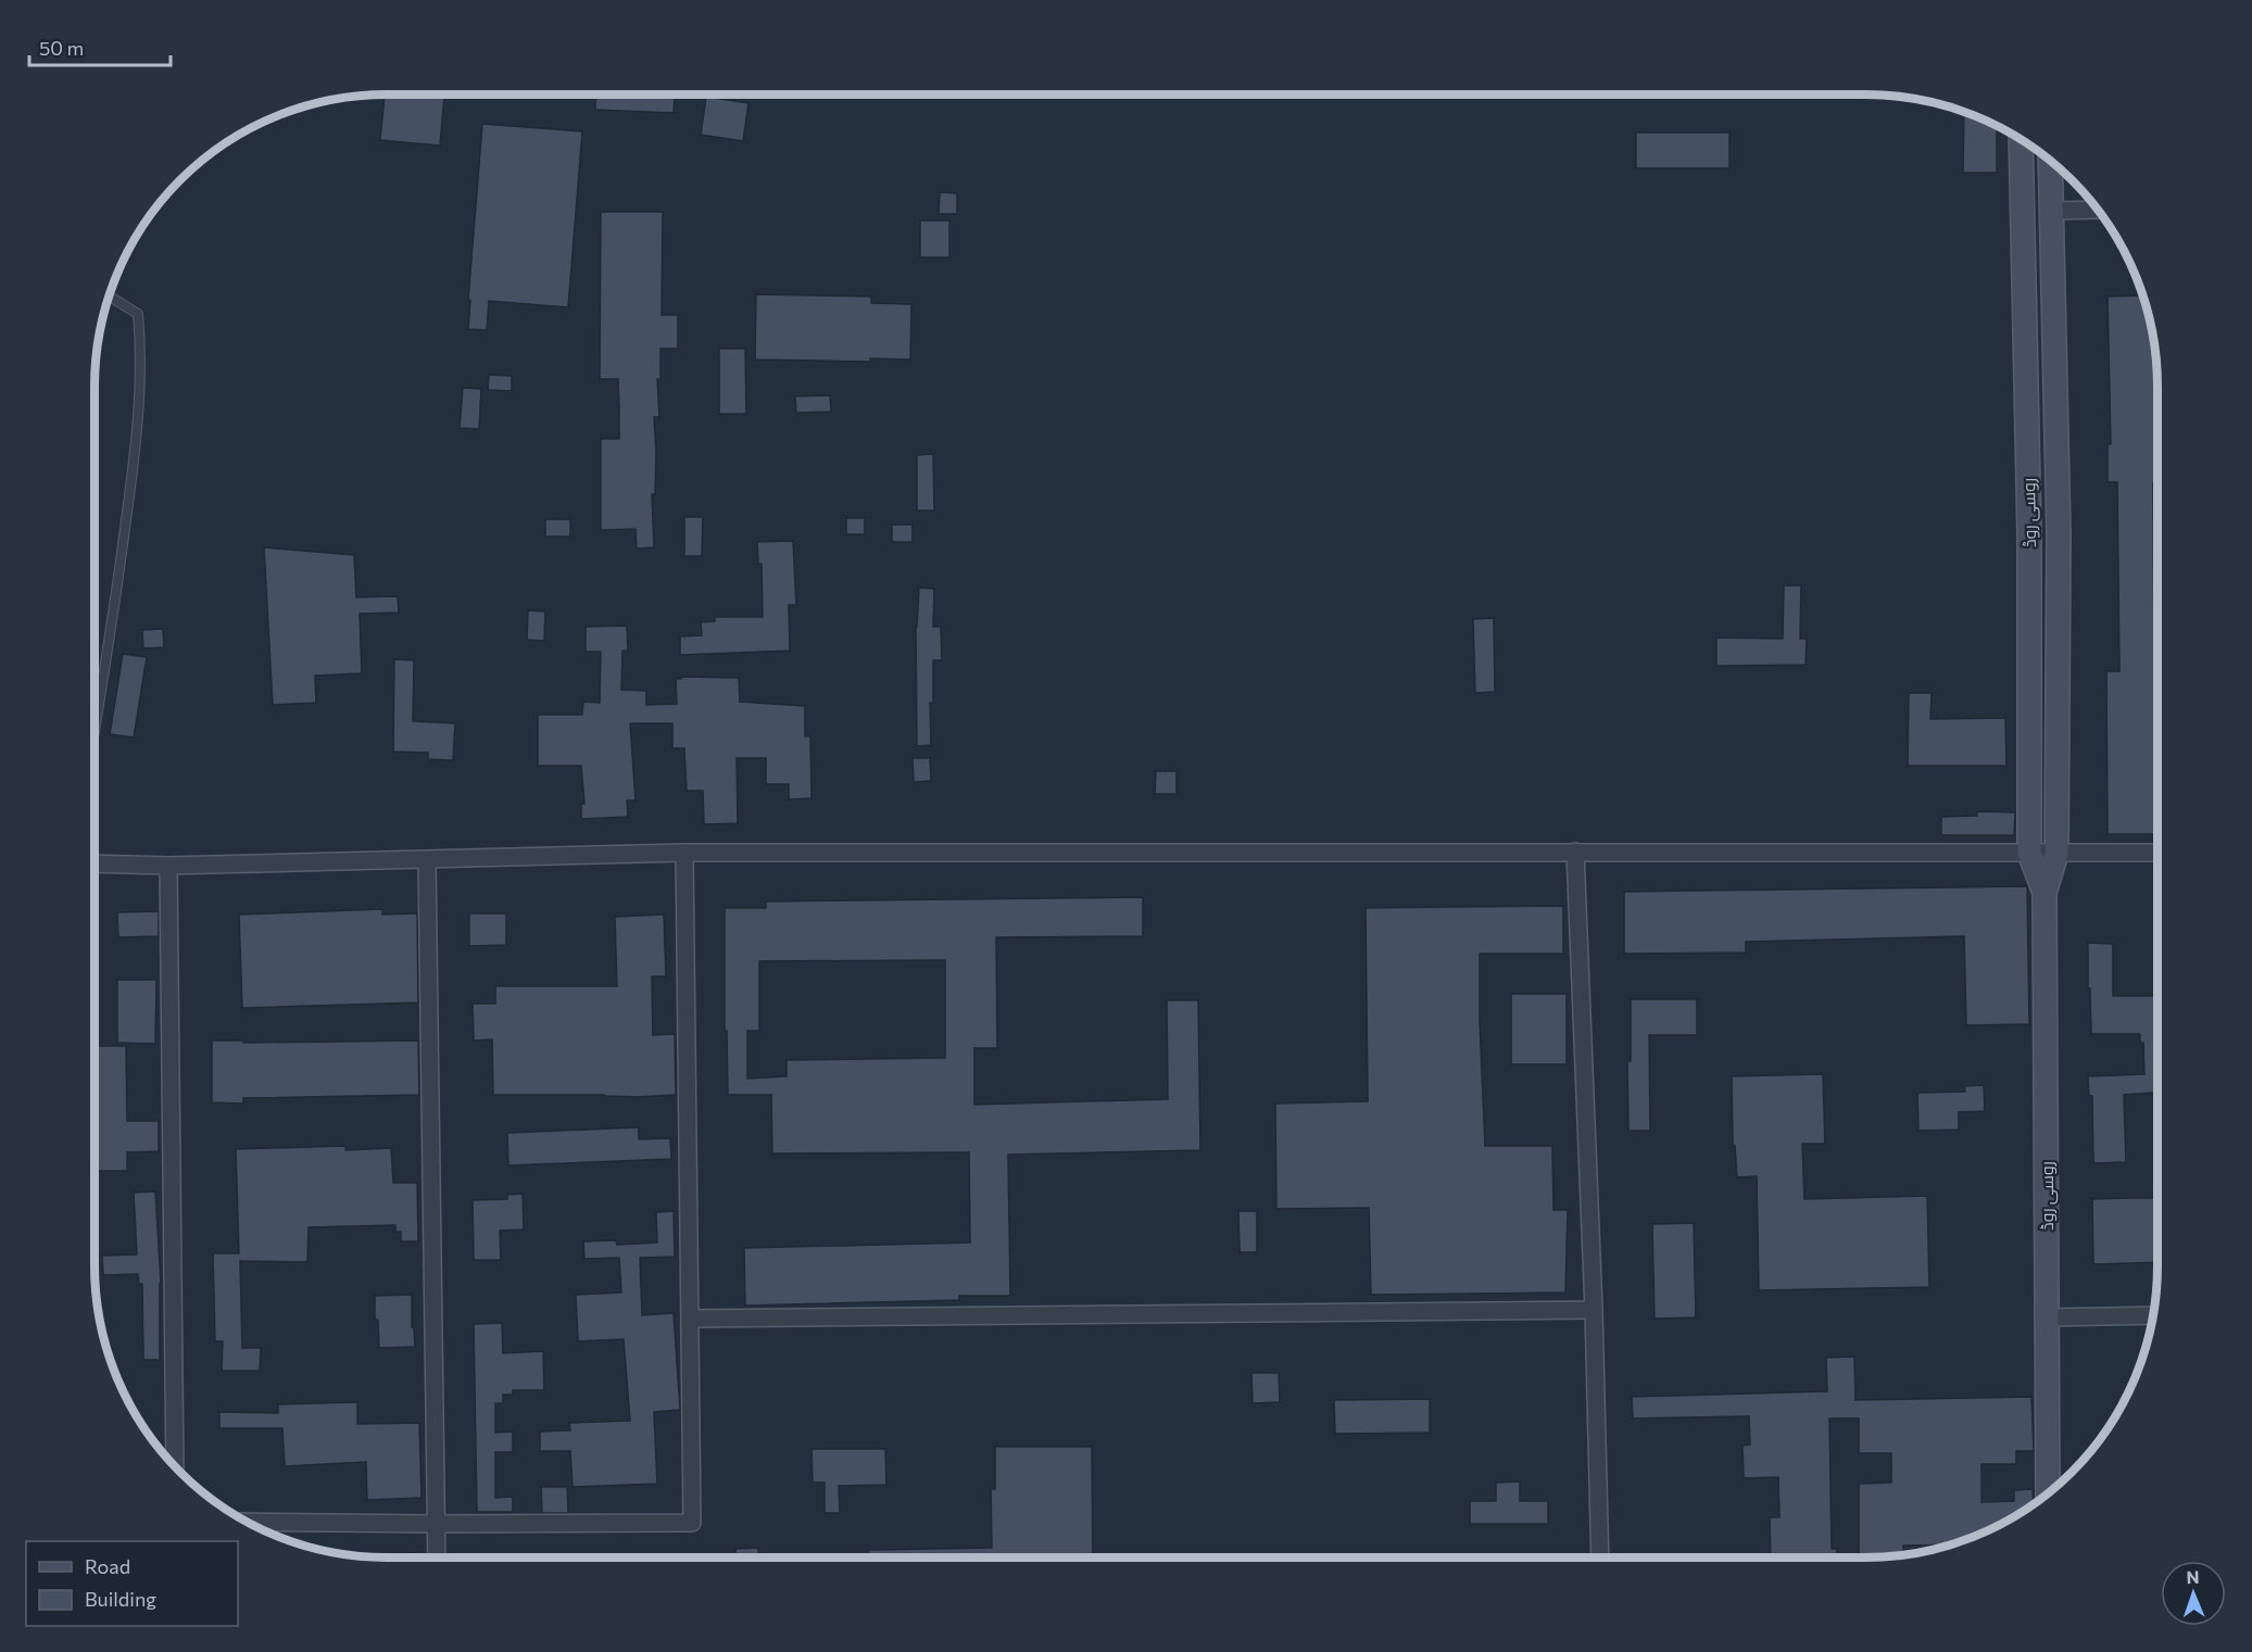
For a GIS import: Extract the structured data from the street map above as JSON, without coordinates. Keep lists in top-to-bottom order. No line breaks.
{"streets":{"main road":["روسی روڈ"]},"legend":["Road","Building"],"scale_bar":"50 m","north":"top"}
